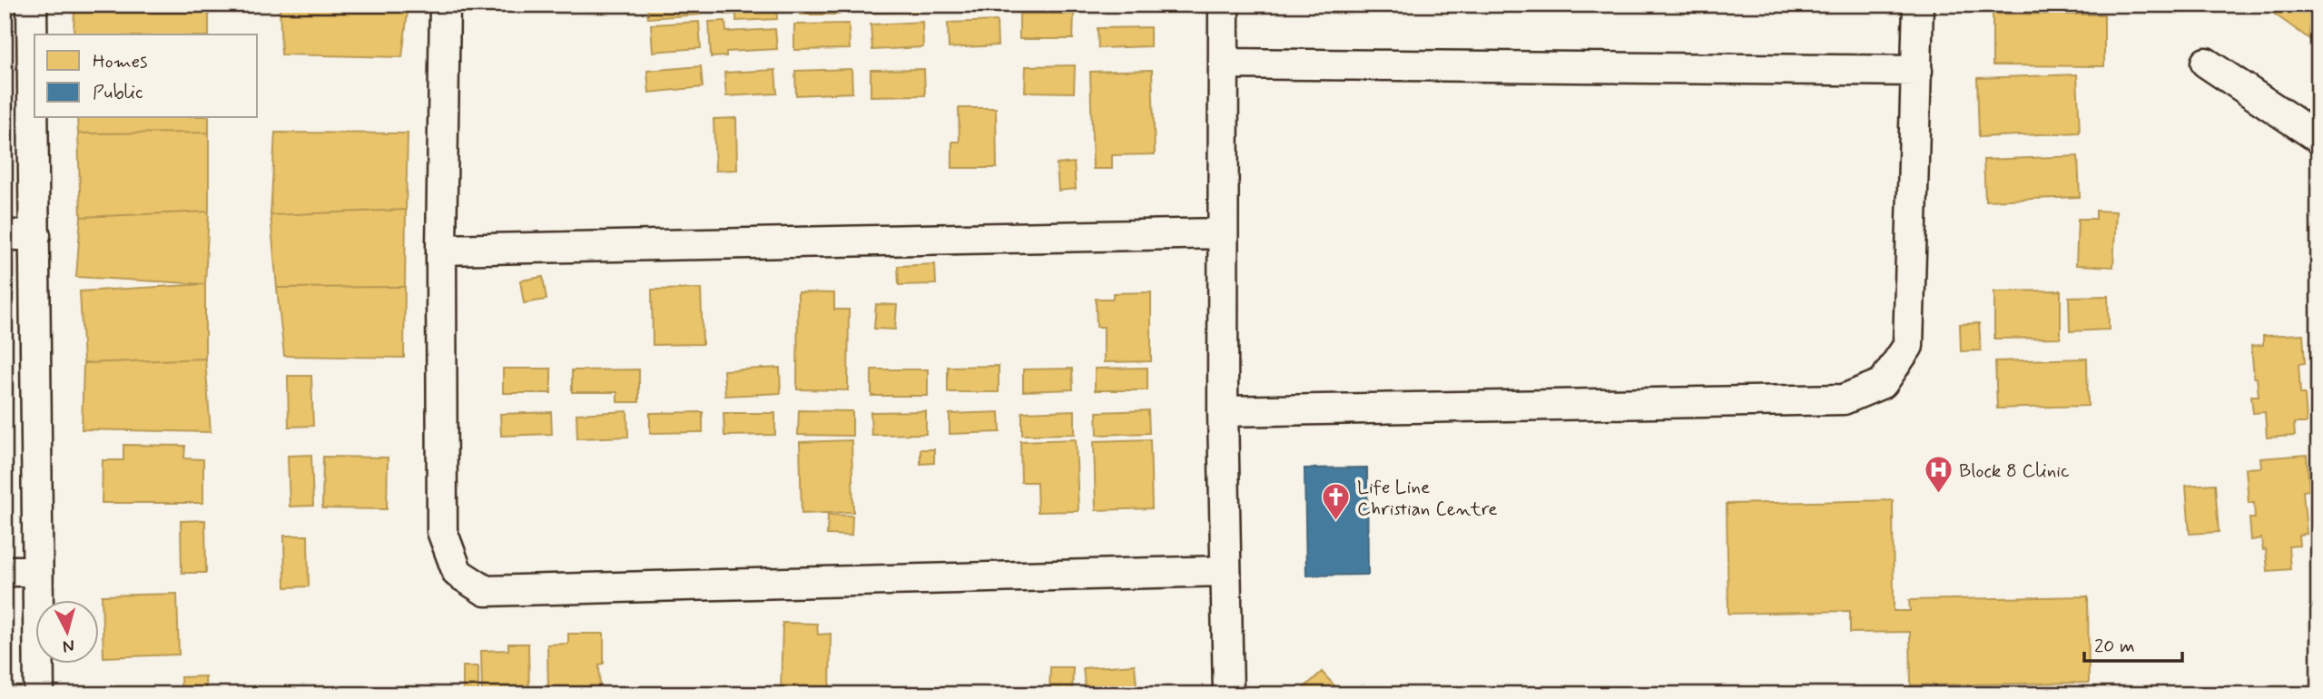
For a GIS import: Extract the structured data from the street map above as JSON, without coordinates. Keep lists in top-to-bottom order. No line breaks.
{"places":{"hospital":["Block 8 Clinic"],"church":["Life Line Christian Centre"]},"legend":["Homes","Public"],"scale_bar":"20 m","north":"bottom"}
